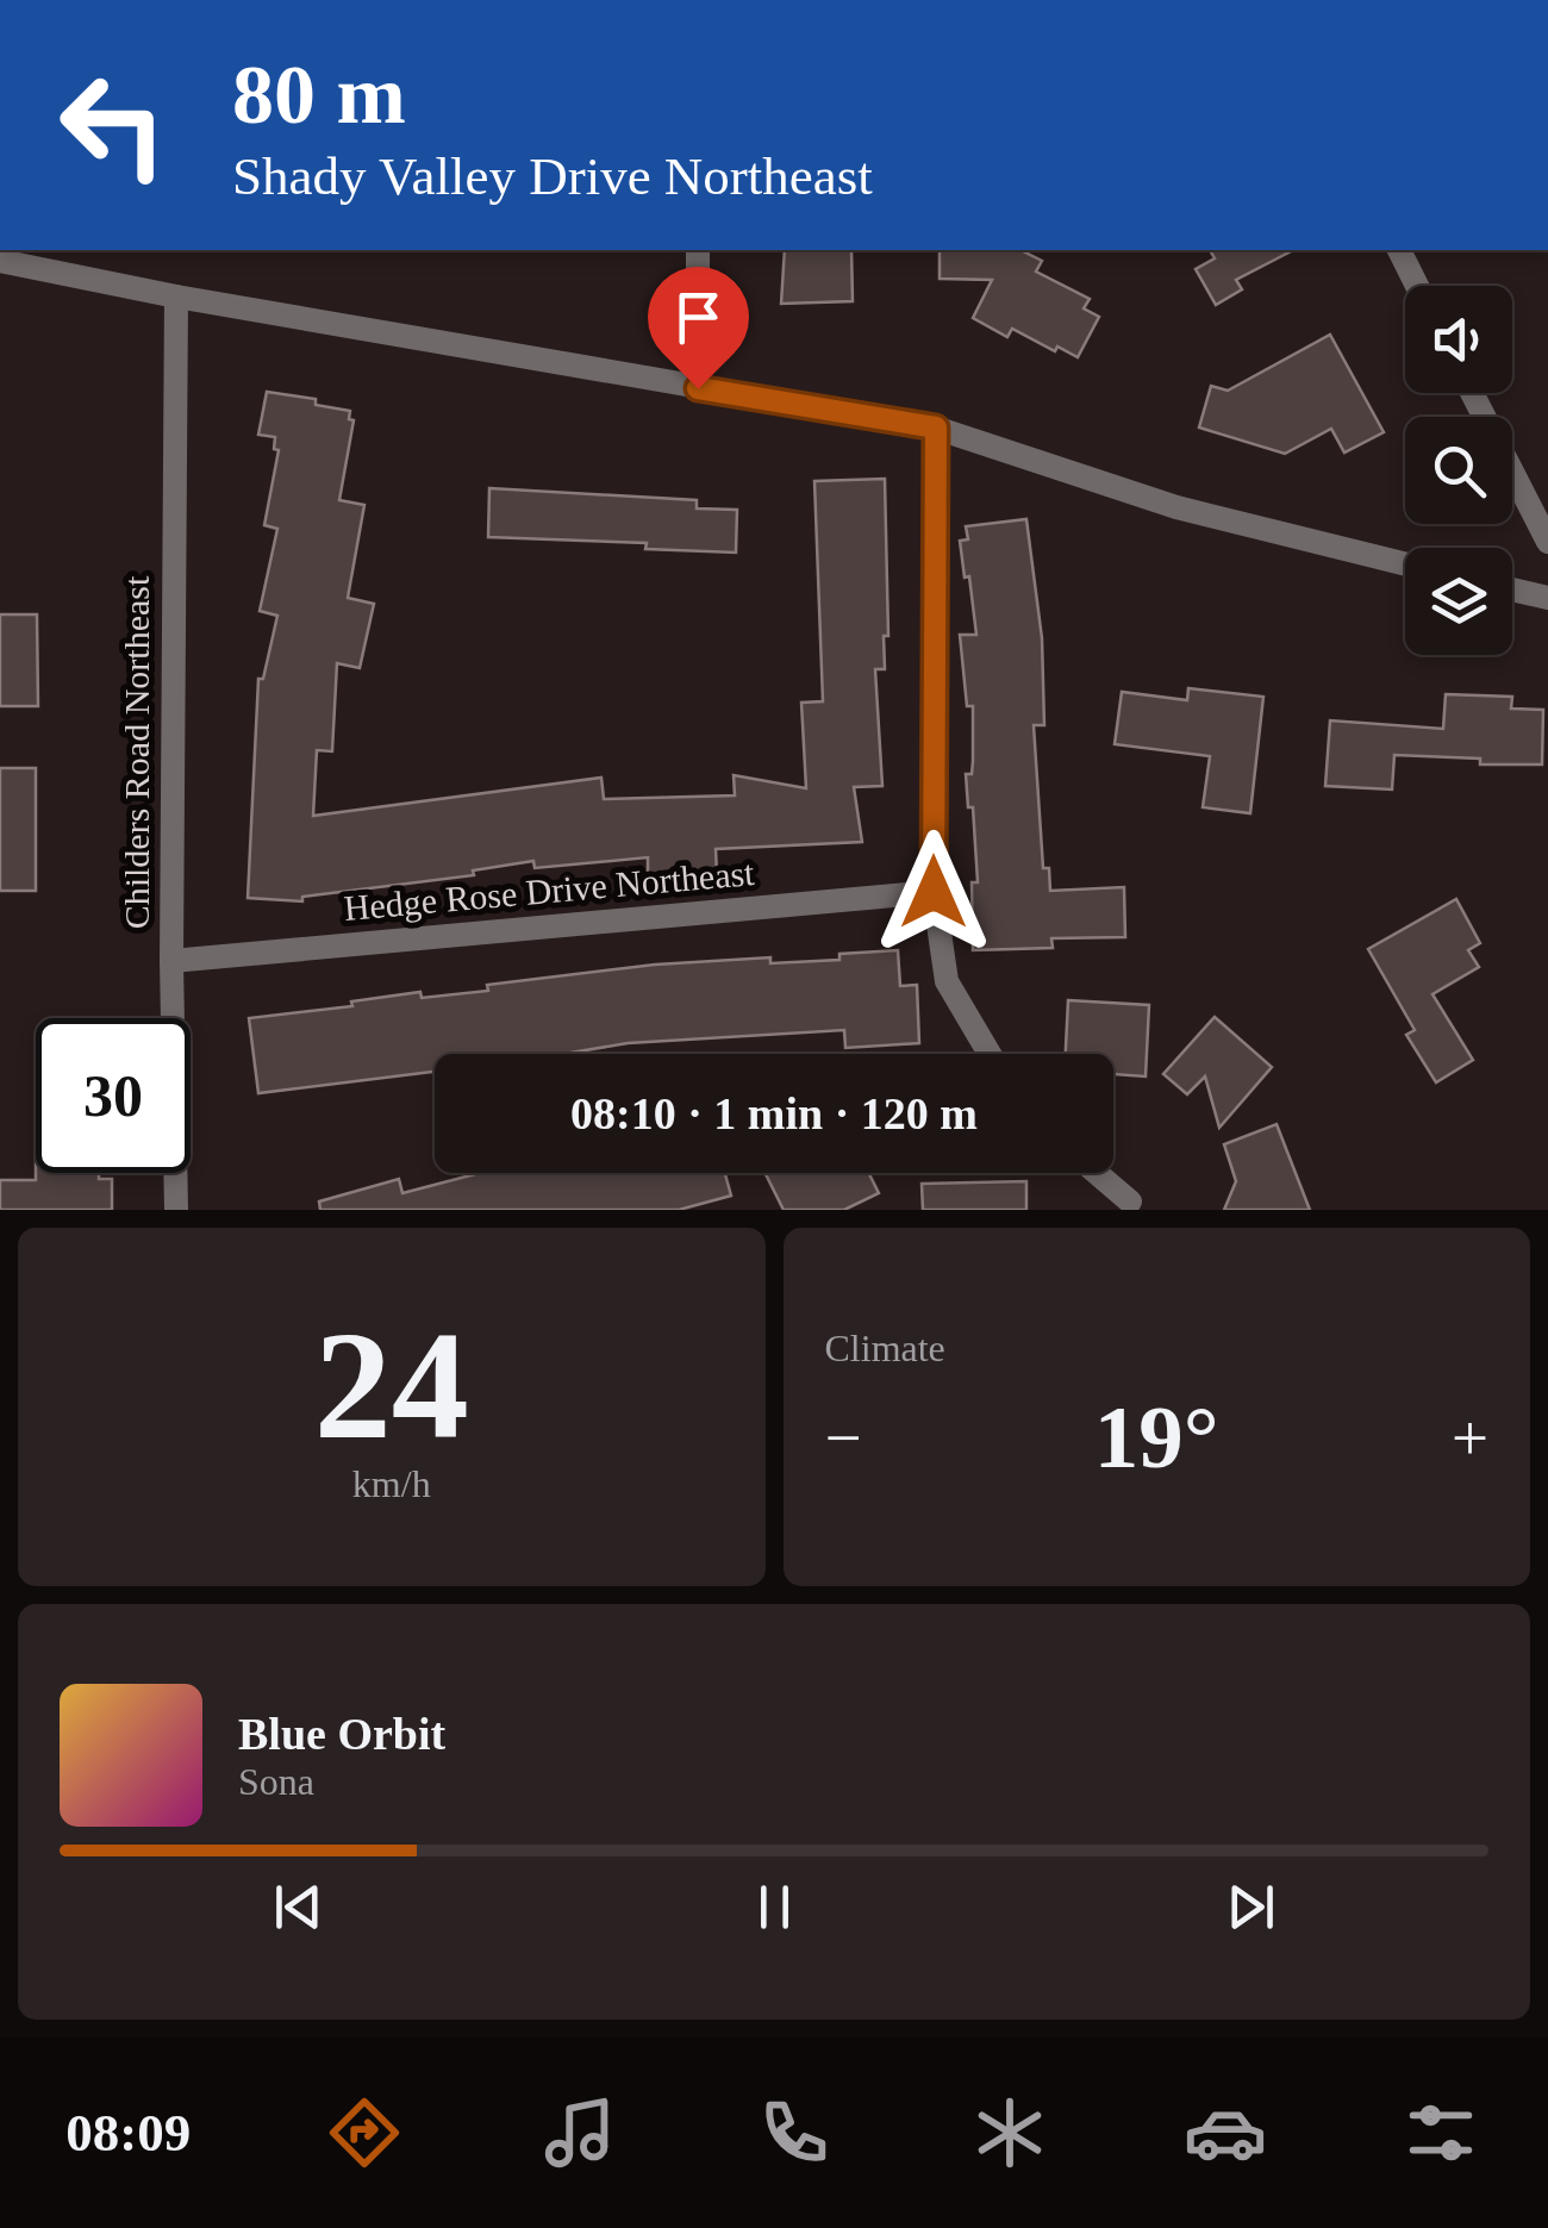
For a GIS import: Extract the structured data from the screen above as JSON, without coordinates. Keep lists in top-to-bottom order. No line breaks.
{"streets":{"street":["Childers Road Northeast","Hedge Rose Drive Northeast"]},"crossings":[["Childers Road Northeast","Hedge Rose Drive Northeast"]],"page":{"turn":["80 m","Shady Valley Drive Northeast"],"limit":"30","trip":"08:10 · 1 min · 120 m","tile":[["24","km/h"],"Climate"],"heat":["−","19°","+"],"song":["Blue Orbit","Sona"],"tabs":"08:09"}}
